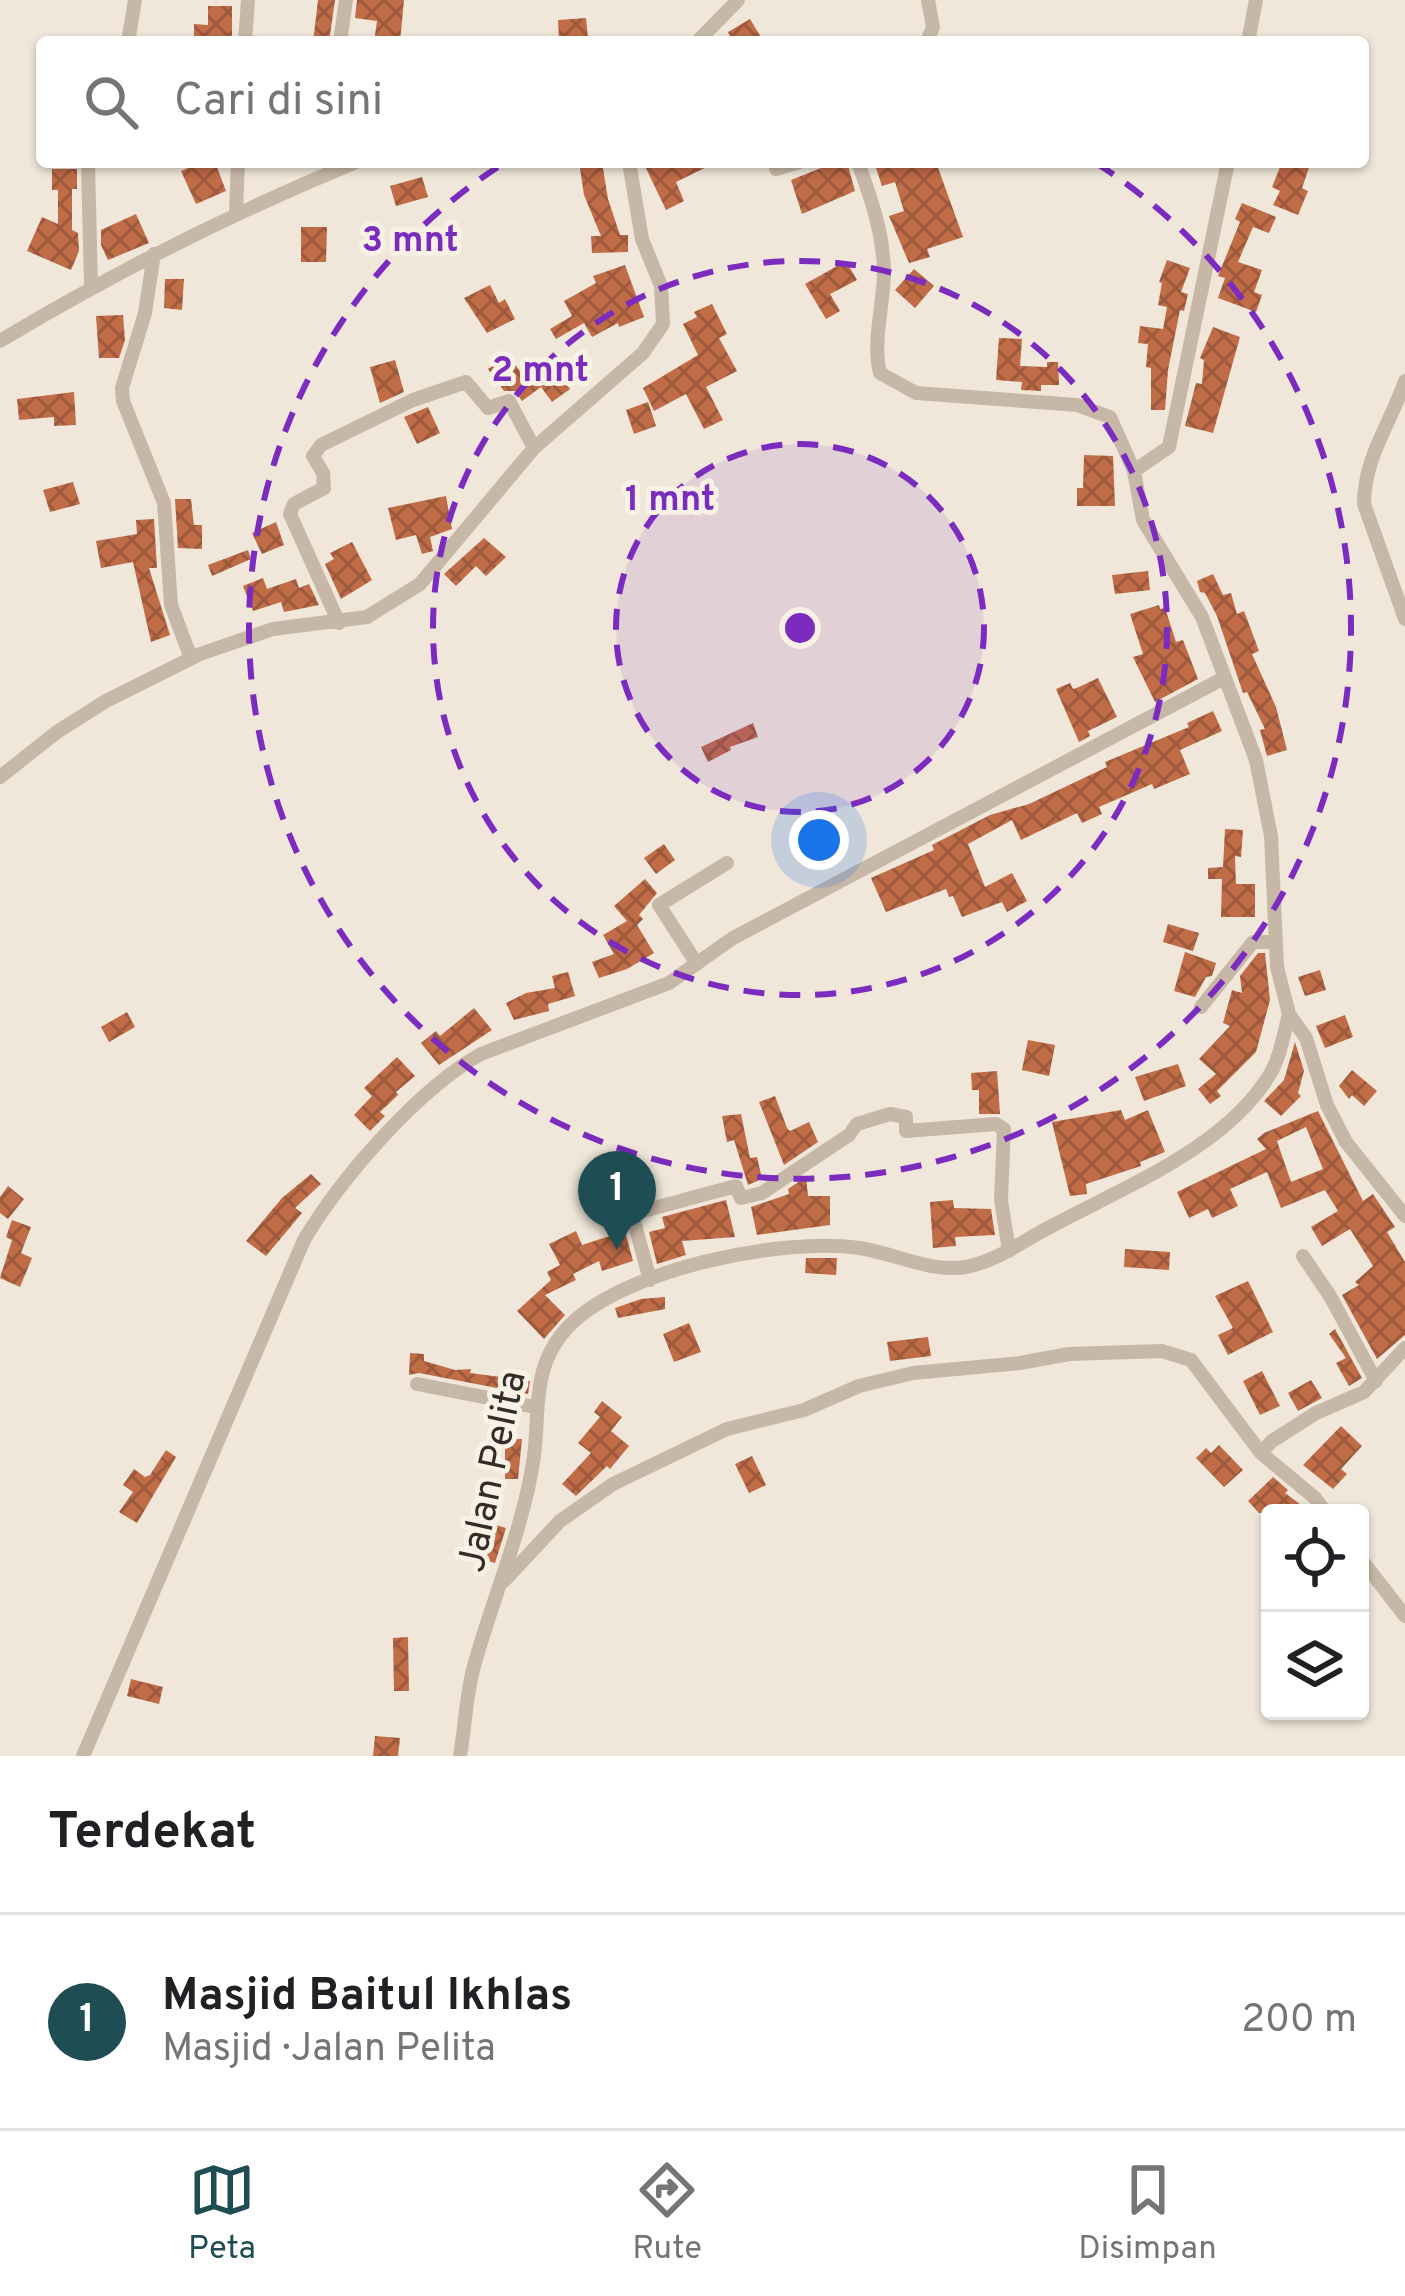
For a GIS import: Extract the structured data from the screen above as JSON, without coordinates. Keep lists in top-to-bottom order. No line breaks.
{"streets":{"street":["Jalan Pelita"]},"page":{"search":"Cari di sini","pins":"1","heading":"Terdekat","list":[{"mark":"1","name":"Masjid Baitul Ikhlas","note":"Masjid · Jalan Pelita","value":"200 m"}],"nav":["Peta","Rute","Disimpan"]},"rings":["3 mnt","2 mnt","1 mnt"]}
